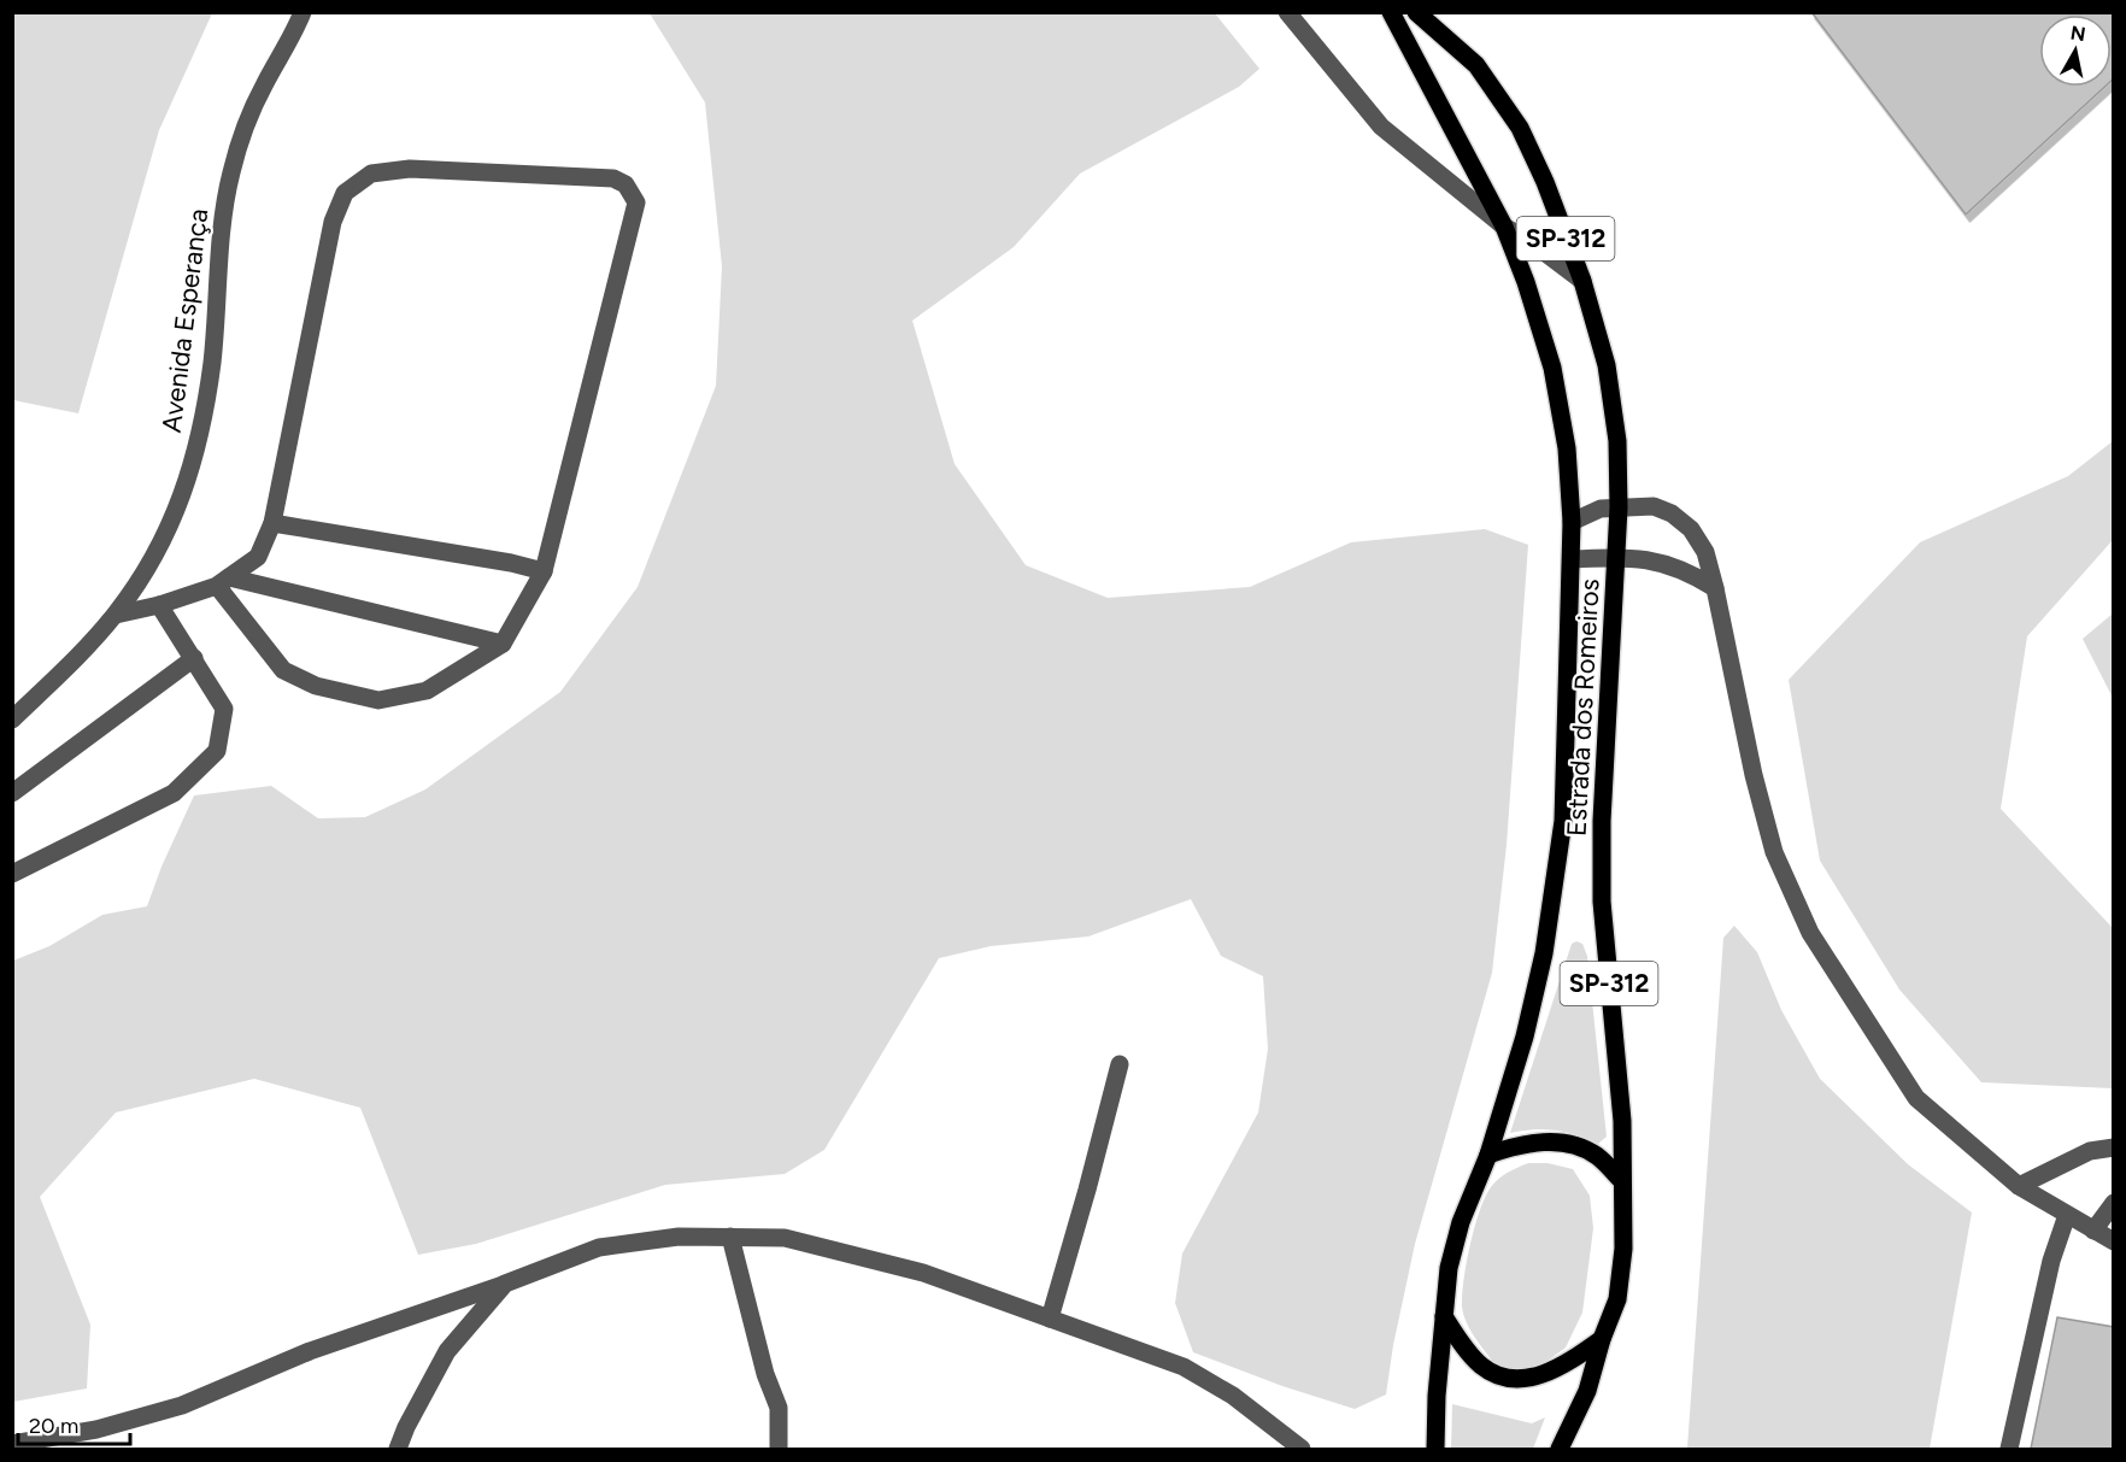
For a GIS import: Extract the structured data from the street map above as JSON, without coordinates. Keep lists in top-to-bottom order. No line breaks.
{"streets":{"main road":["SP-312","Estrada dos Romeiros"],"street":["Avenida Esperança"]},"scale_bar":"20 m","north":"top"}
